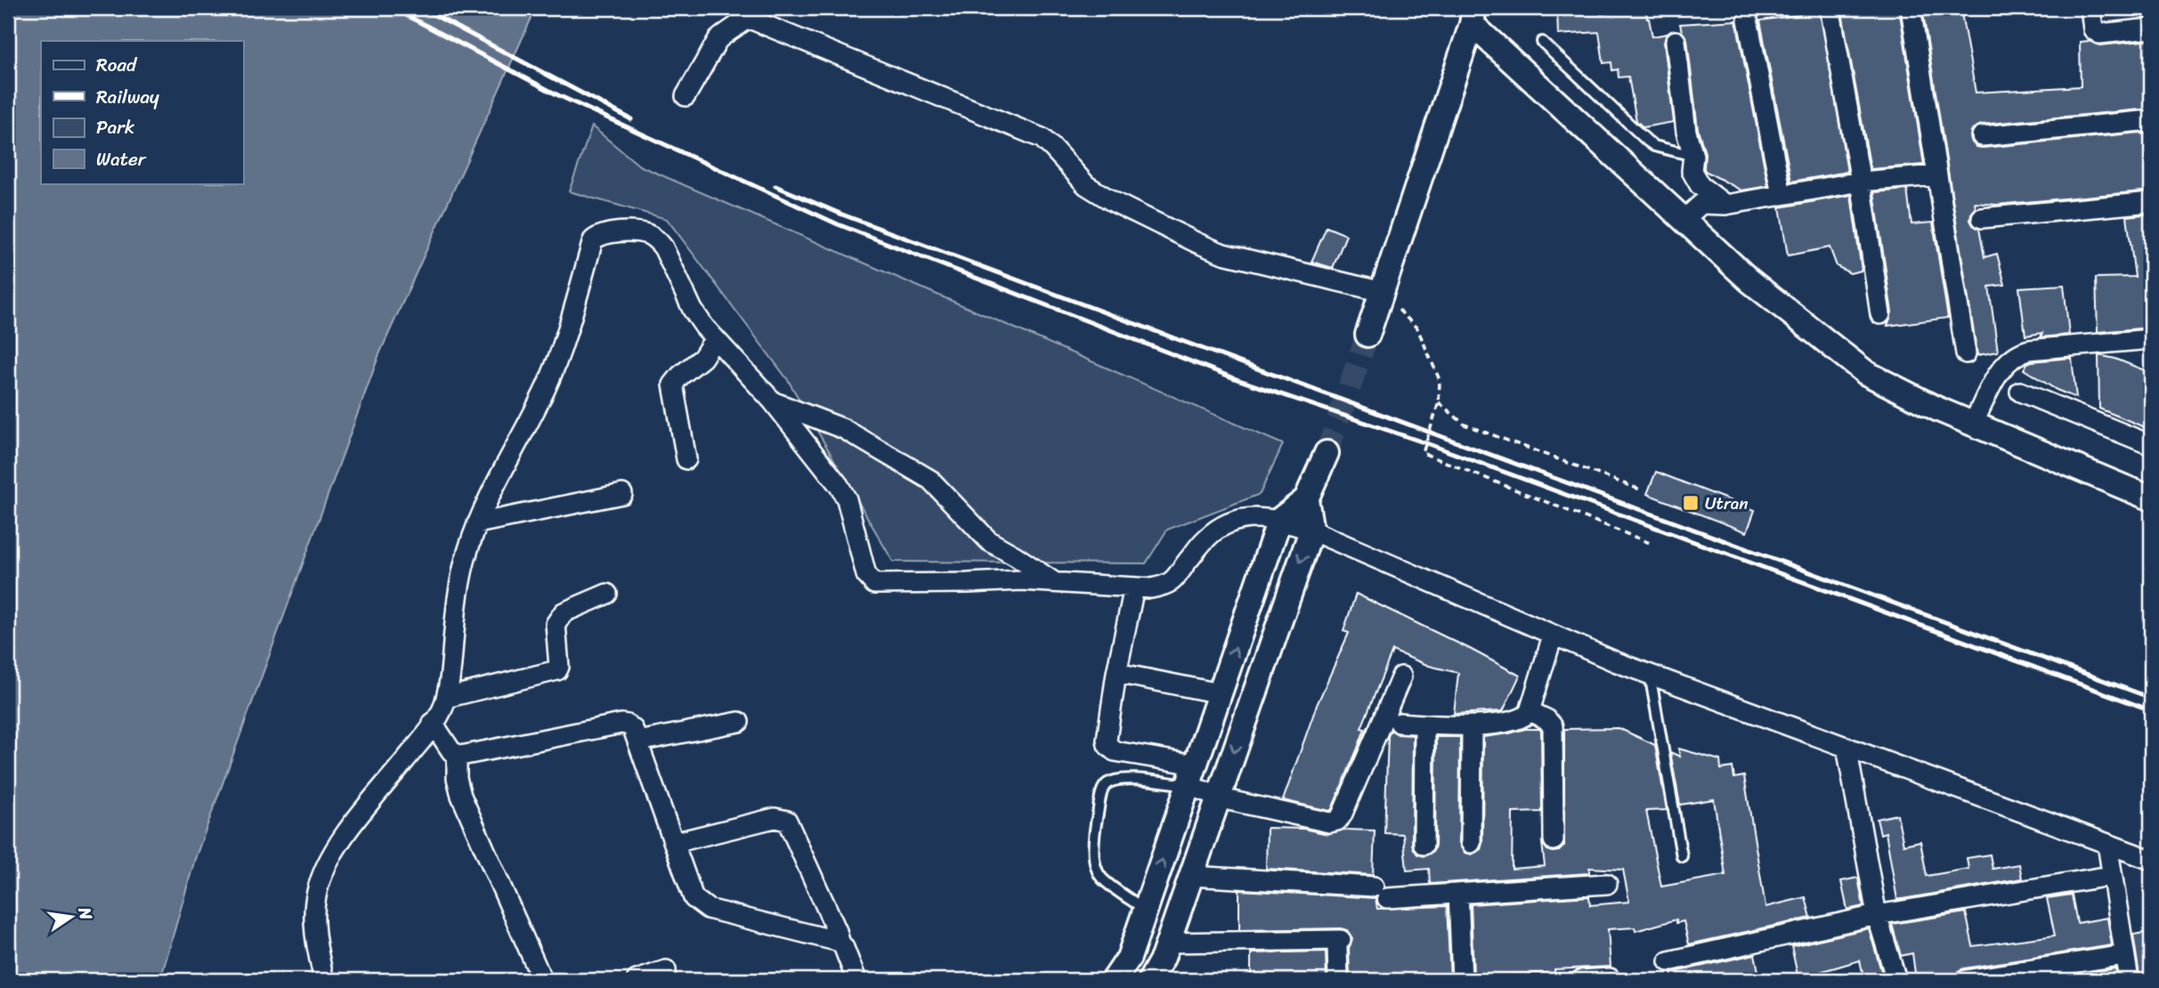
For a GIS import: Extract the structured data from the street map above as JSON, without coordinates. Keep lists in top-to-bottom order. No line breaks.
{"places":{"transit":["Utran"]},"legend":["Road","Railway","Park","Water"],"north":"right"}
